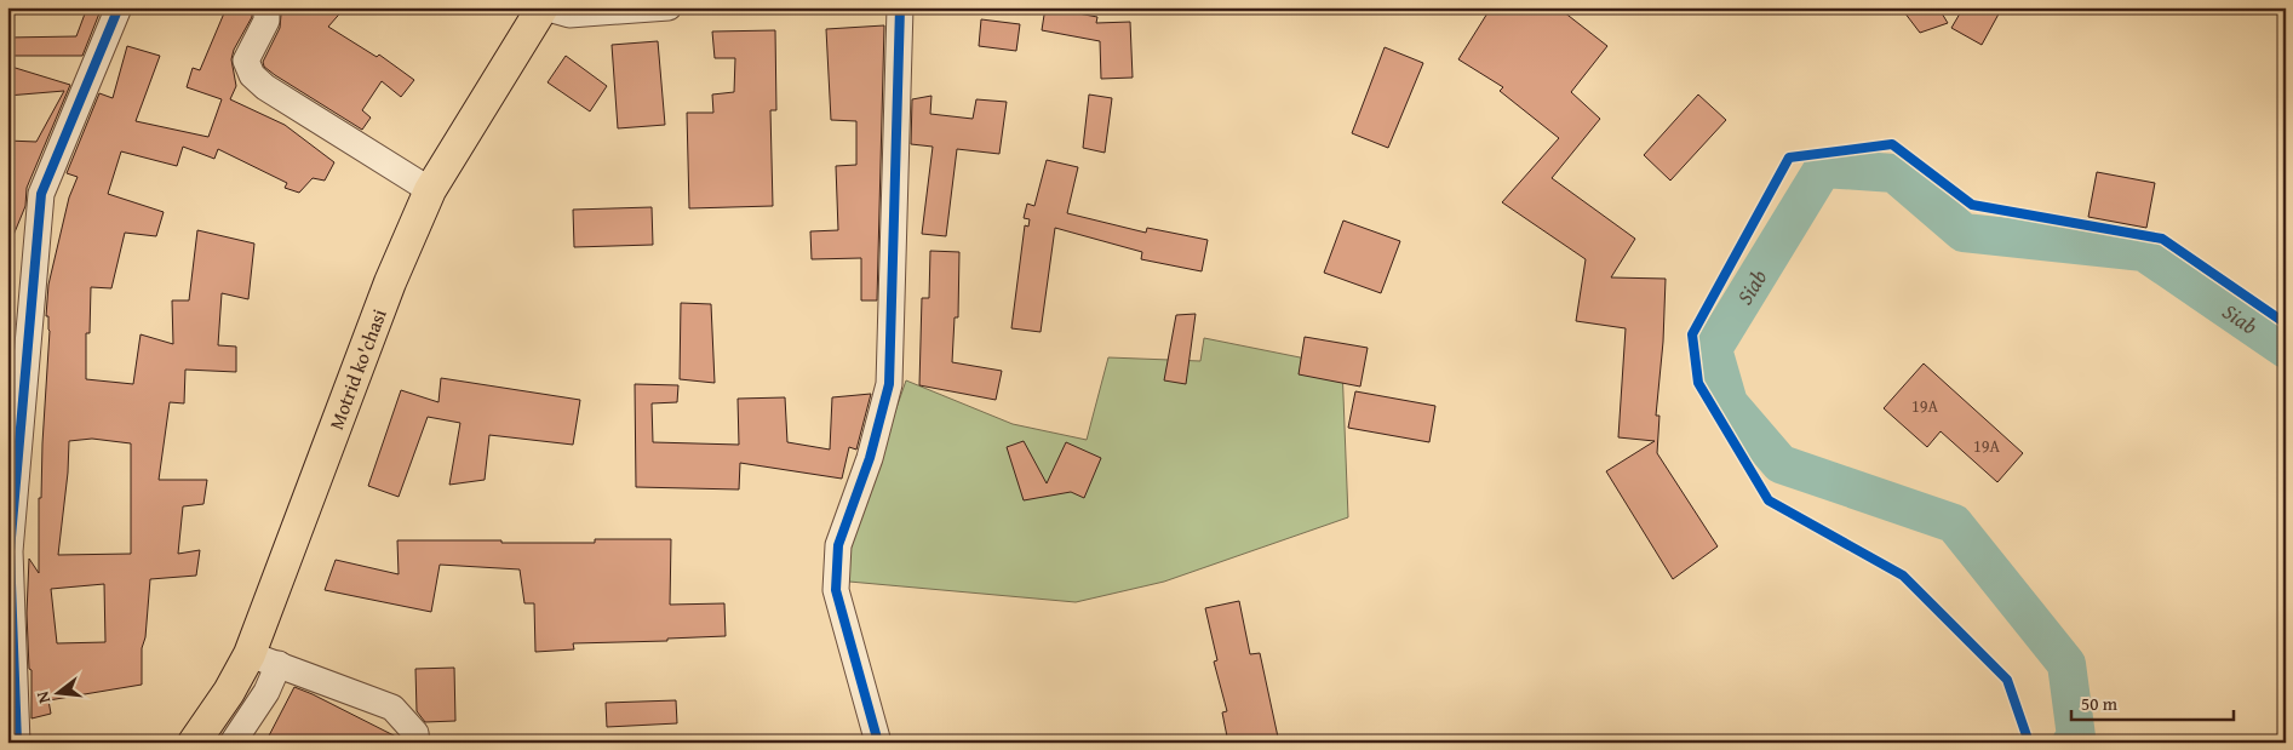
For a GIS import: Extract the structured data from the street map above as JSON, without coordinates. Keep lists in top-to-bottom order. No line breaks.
{"streets":{"main road":["Motrid ko'chasi"]},"water":["Siab"],"house_numbers":["19A","19A"],"scale_bar":"50 m","north":"left"}
